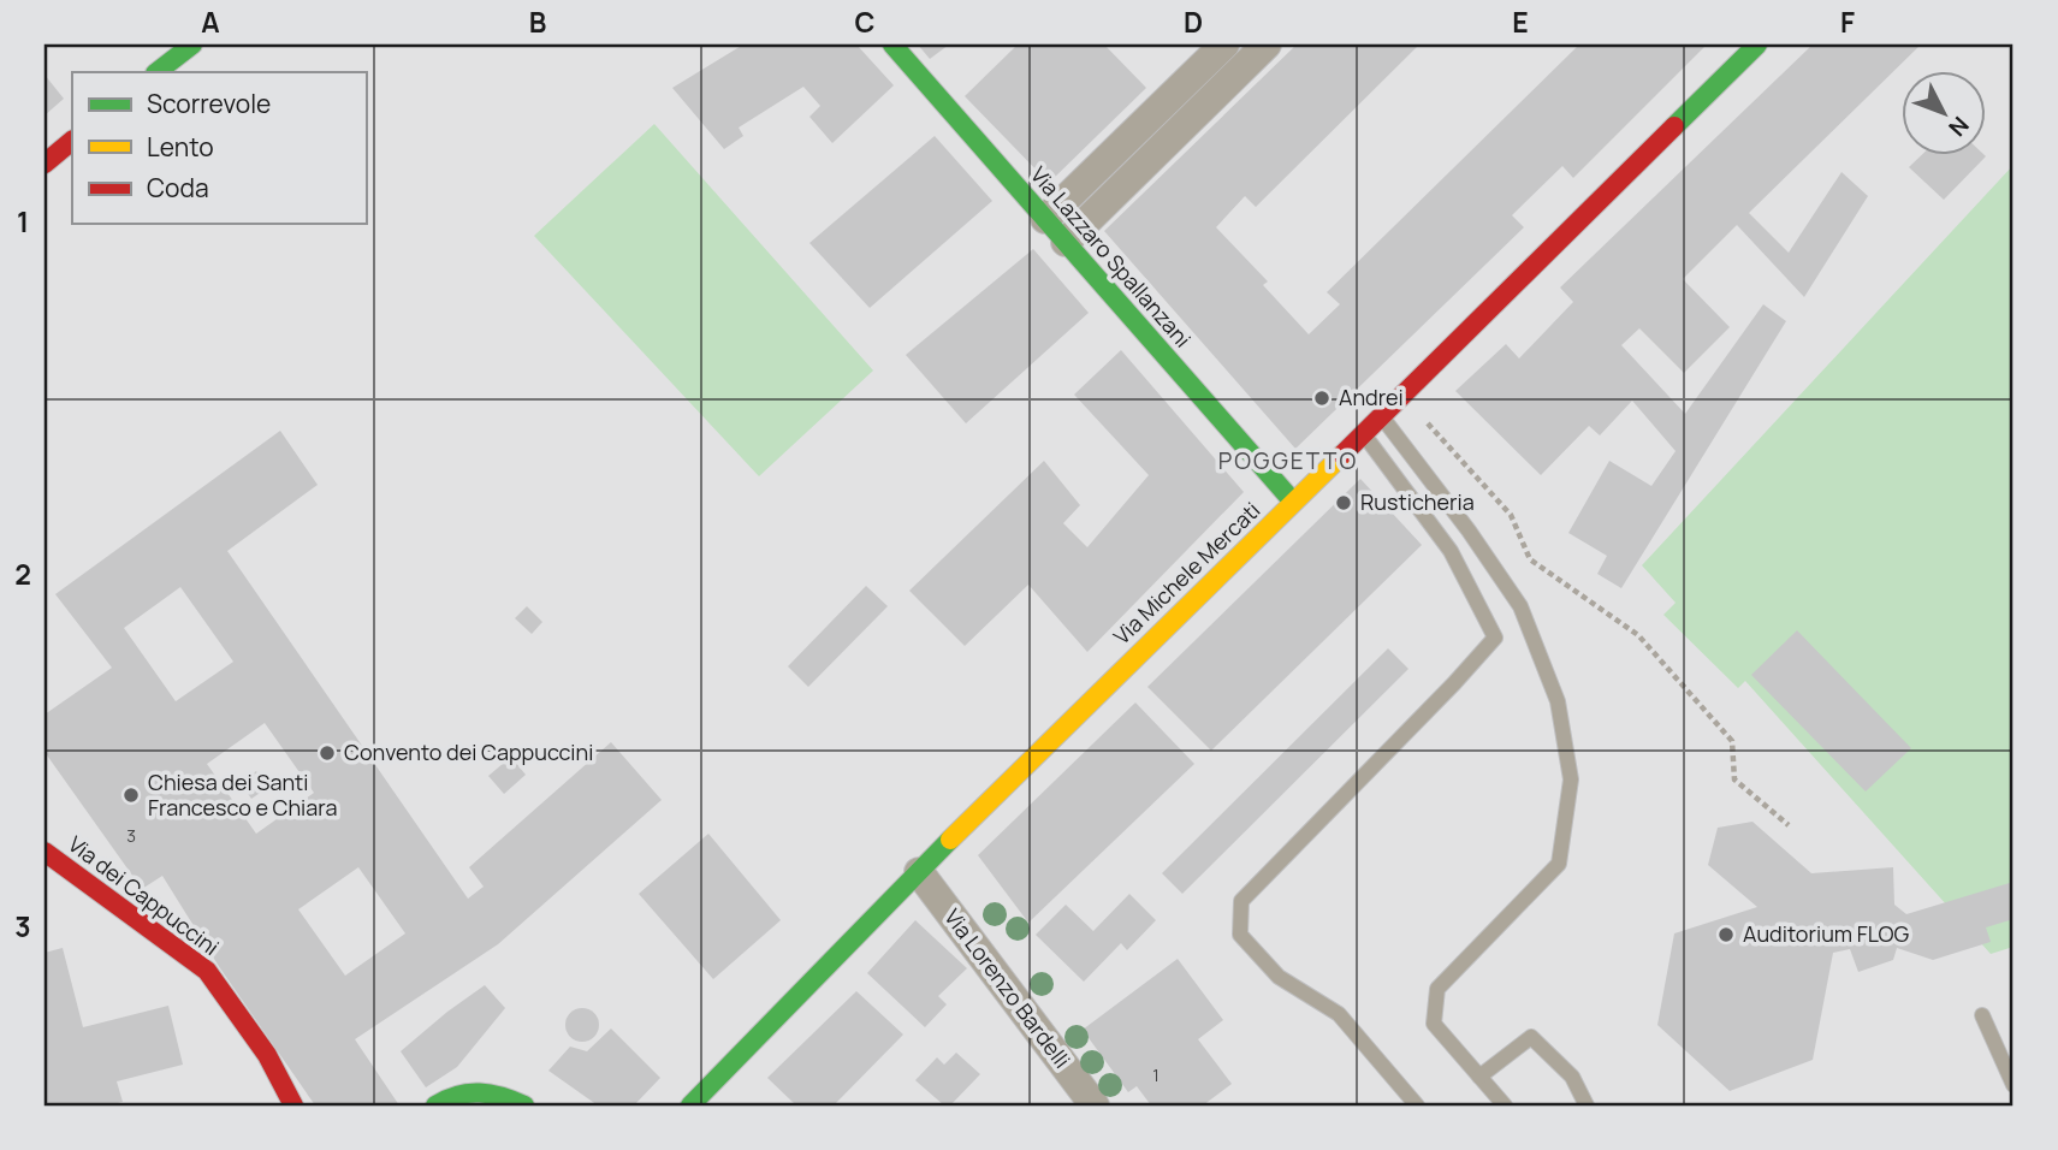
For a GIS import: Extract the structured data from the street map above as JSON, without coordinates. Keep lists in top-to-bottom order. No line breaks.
{"streets":{"street":["Via Lazzaro Spallanzani","Via Michele Mercati","Via dei Cappuccini","Via Lorenzo Bardelli"]},"crossings":[["Via Lazzaro Spallanzani","Via Michele Mercati"],["Via Michele Mercati","Via Lorenzo Bardelli"]],"districts":["POGGETTO"],"places":["Andrei","Rusticheria","Convento dei Cappuccini","Chiesa dei Santi Francesco e Chiara","Auditorium FLOG"],"house_numbers":["3","1"],"legend":["Scorrevole","Lento","Coda"],"north":"bottom right","grid":{"columns":["A","B","C","D","E","F"],"rows":["1","2","3"]}}
